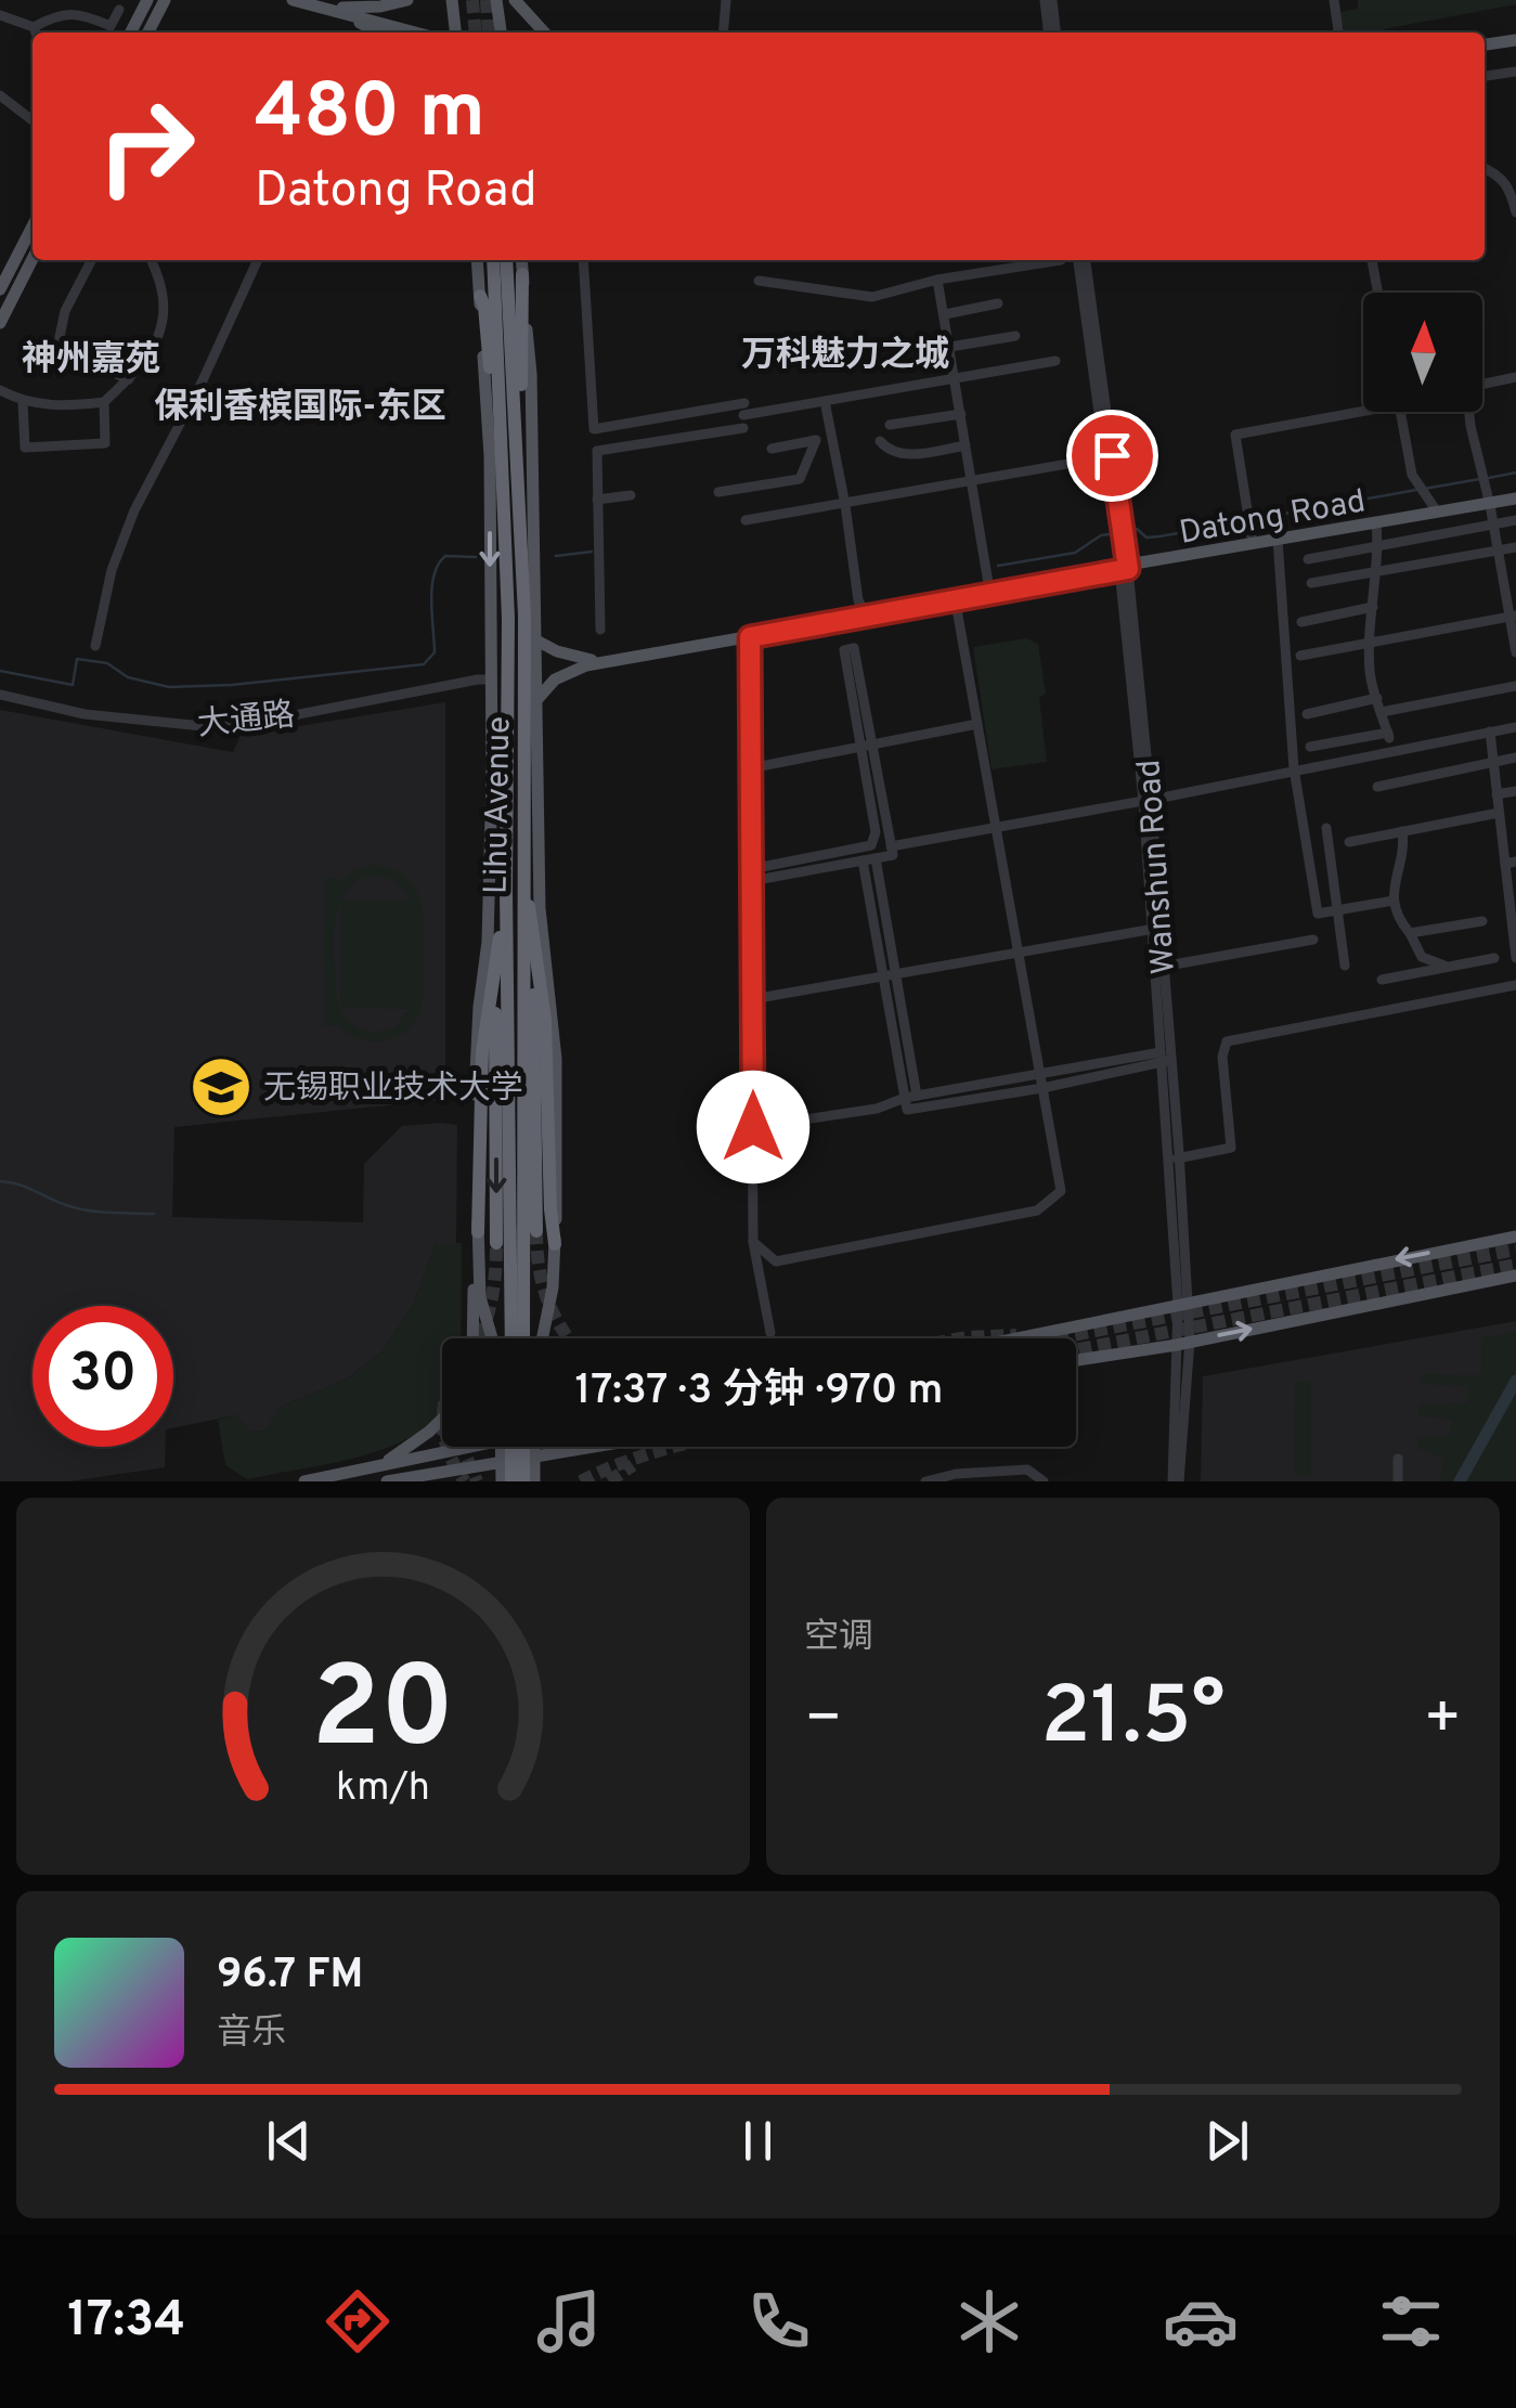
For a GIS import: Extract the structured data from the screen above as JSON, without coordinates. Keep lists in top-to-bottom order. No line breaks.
{"streets":{"highway":["Lihu Avenue"],"main road":["Datong Road"],"street":["大通路","Wanshun Road"]},"crossings":[["Datong Road","Wanshun Road"]],"districts":["万科魅力之城","神州嘉苑","保利香槟国际-东区"],"places":{"school or university":["无锡职业技术大学"]},"north":"top","page":{"turn":["480 m","Datong Road"],"limit":"30","trip":"17:37 · 3 分钟 · 970 m","tile":"空调","heat":["−","21.5°","+"],"song":["96.7 FM","音乐"],"tabs":"17:34","gauge":["20","km/h"]}}
